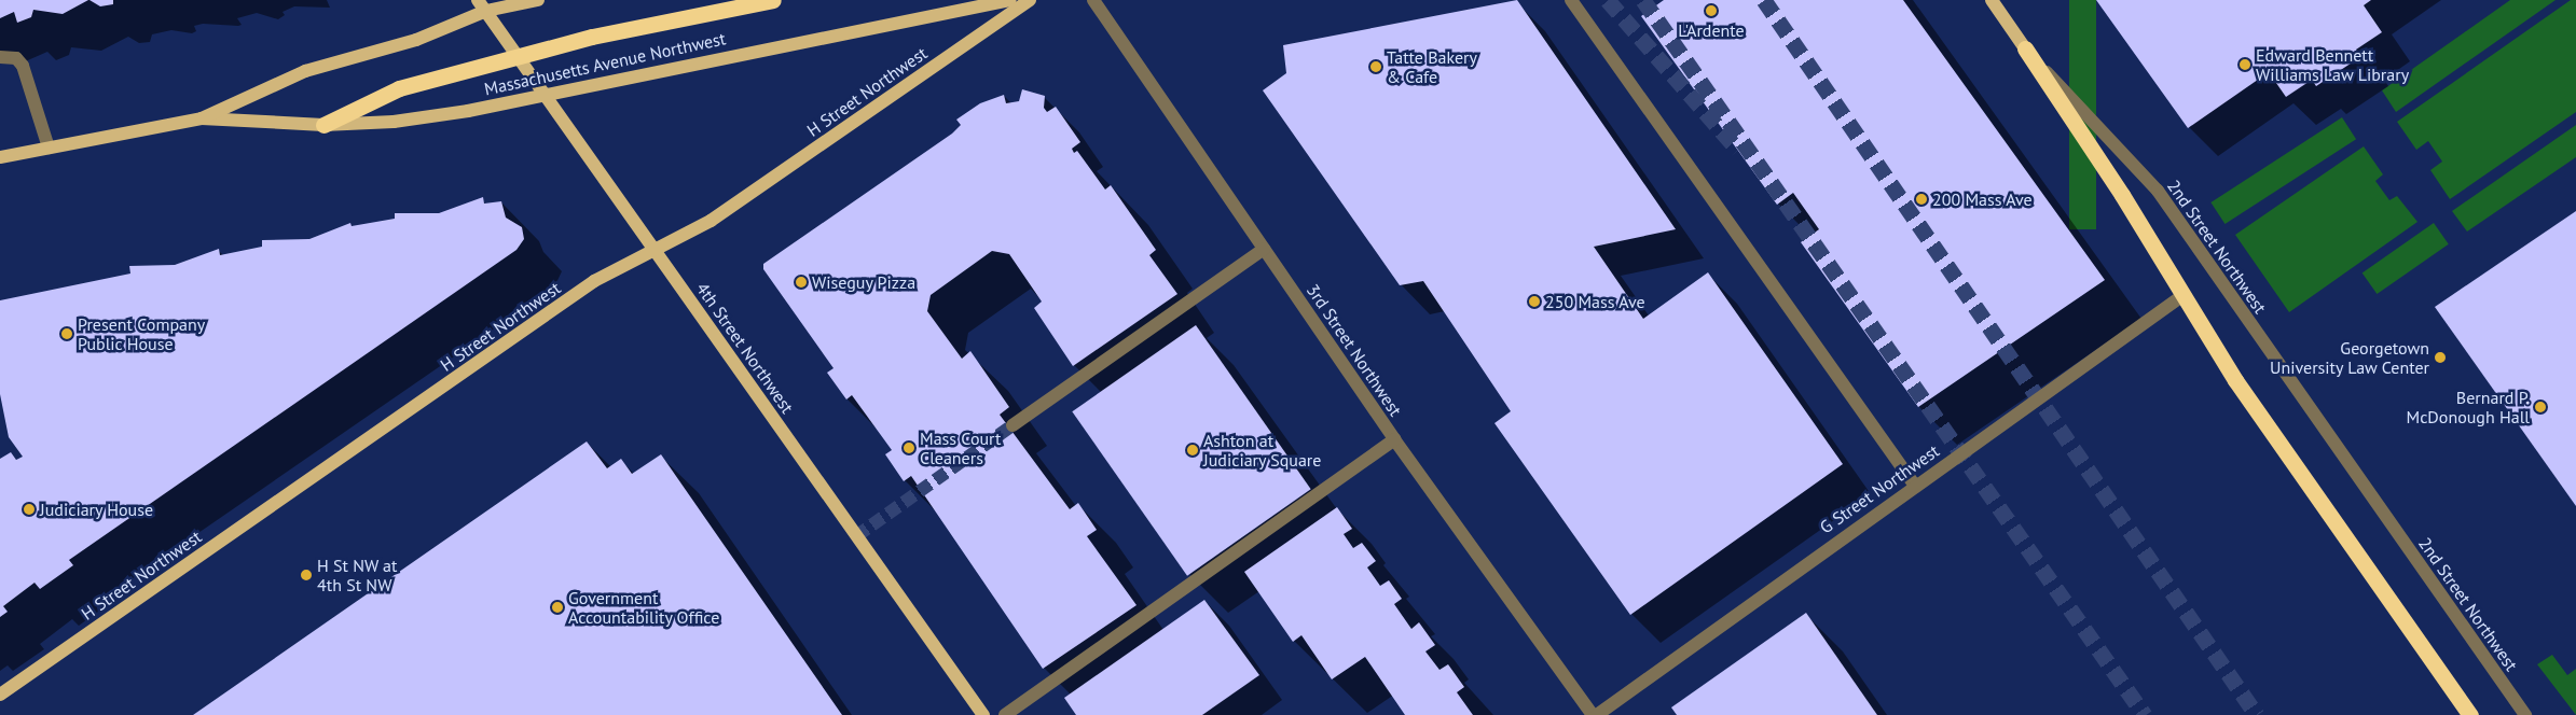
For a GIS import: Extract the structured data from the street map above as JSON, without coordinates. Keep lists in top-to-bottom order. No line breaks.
{"streets":{"main road":["Massachusetts Avenue Northwest","H Street Northwest","2nd Street Northwest","4th Street Northwest"],"street":["3rd Street Northwest","G Street Northwest"]},"crossings":[["Massachusetts Avenue Northwest","4th Street Northwest"],["H Street Northwest","4th Street Northwest"]],"places":["L'Ardente","Edward Bennett Williams Law Library","Tatte Bakery & Cafe","200 Mass Ave","Wiseguy Pizza","250 Mass Ave","Present Company Public House","Georgetown University Law Center","Bernard P. McDonough Hall","Mass Court Cleaners","Ashton at Judiciary Square","Judiciary House","H St NW at 4th St NW","Government Accountability Office"]}
